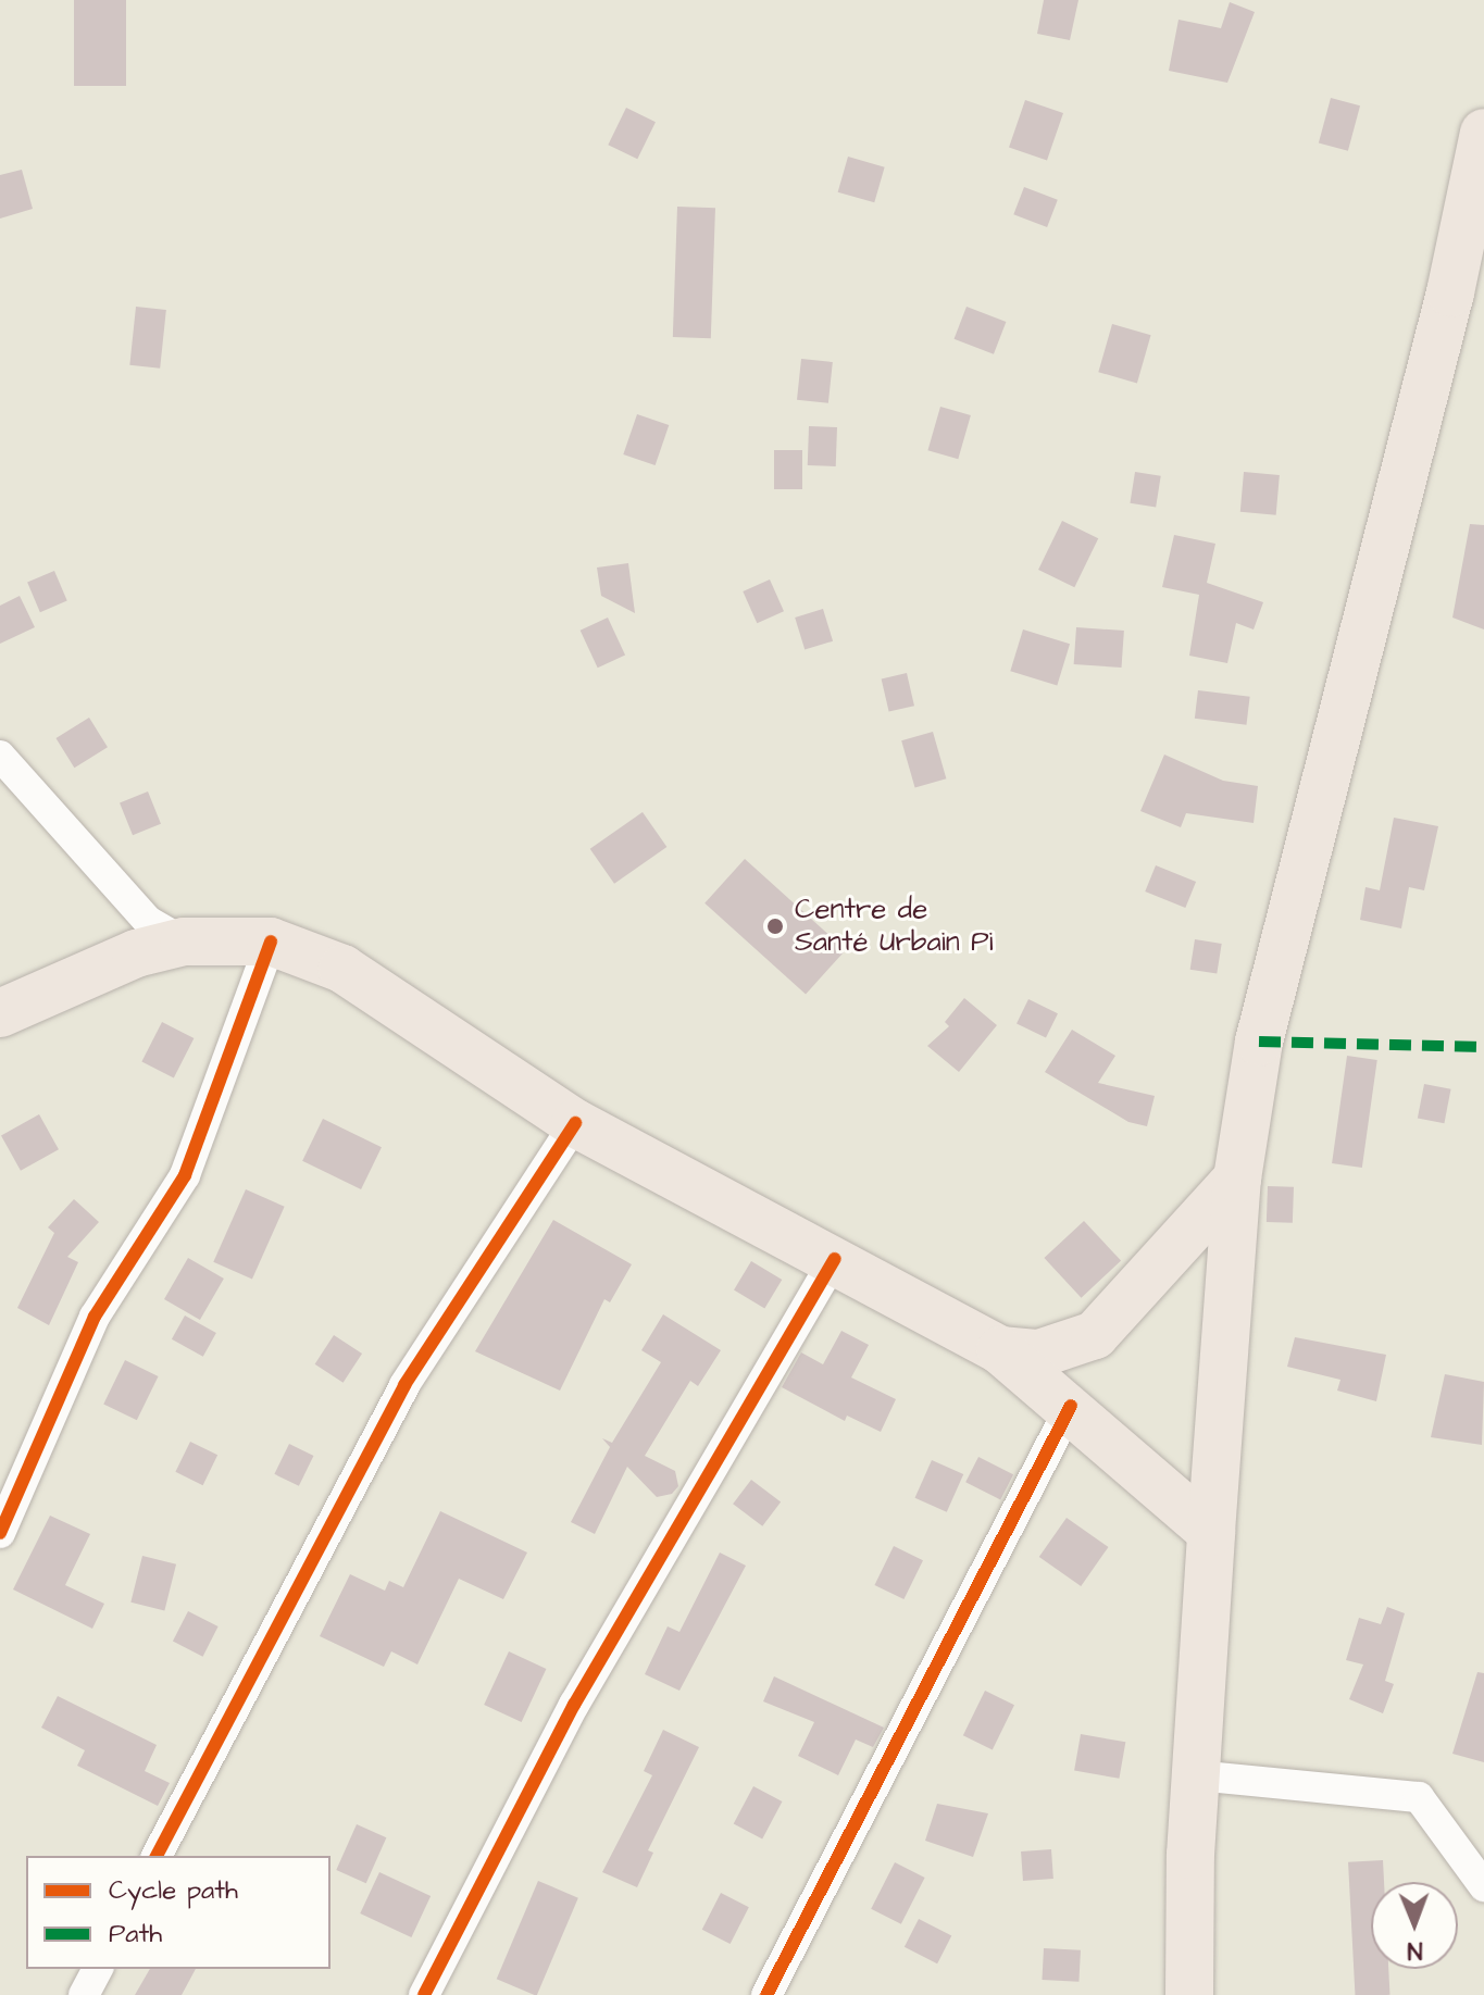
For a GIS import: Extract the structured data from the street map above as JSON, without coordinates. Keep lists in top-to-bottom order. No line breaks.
{"places":["Centre de Santé Urbain Pi"],"legend":["Cycle path","Path"],"north":"bottom"}
